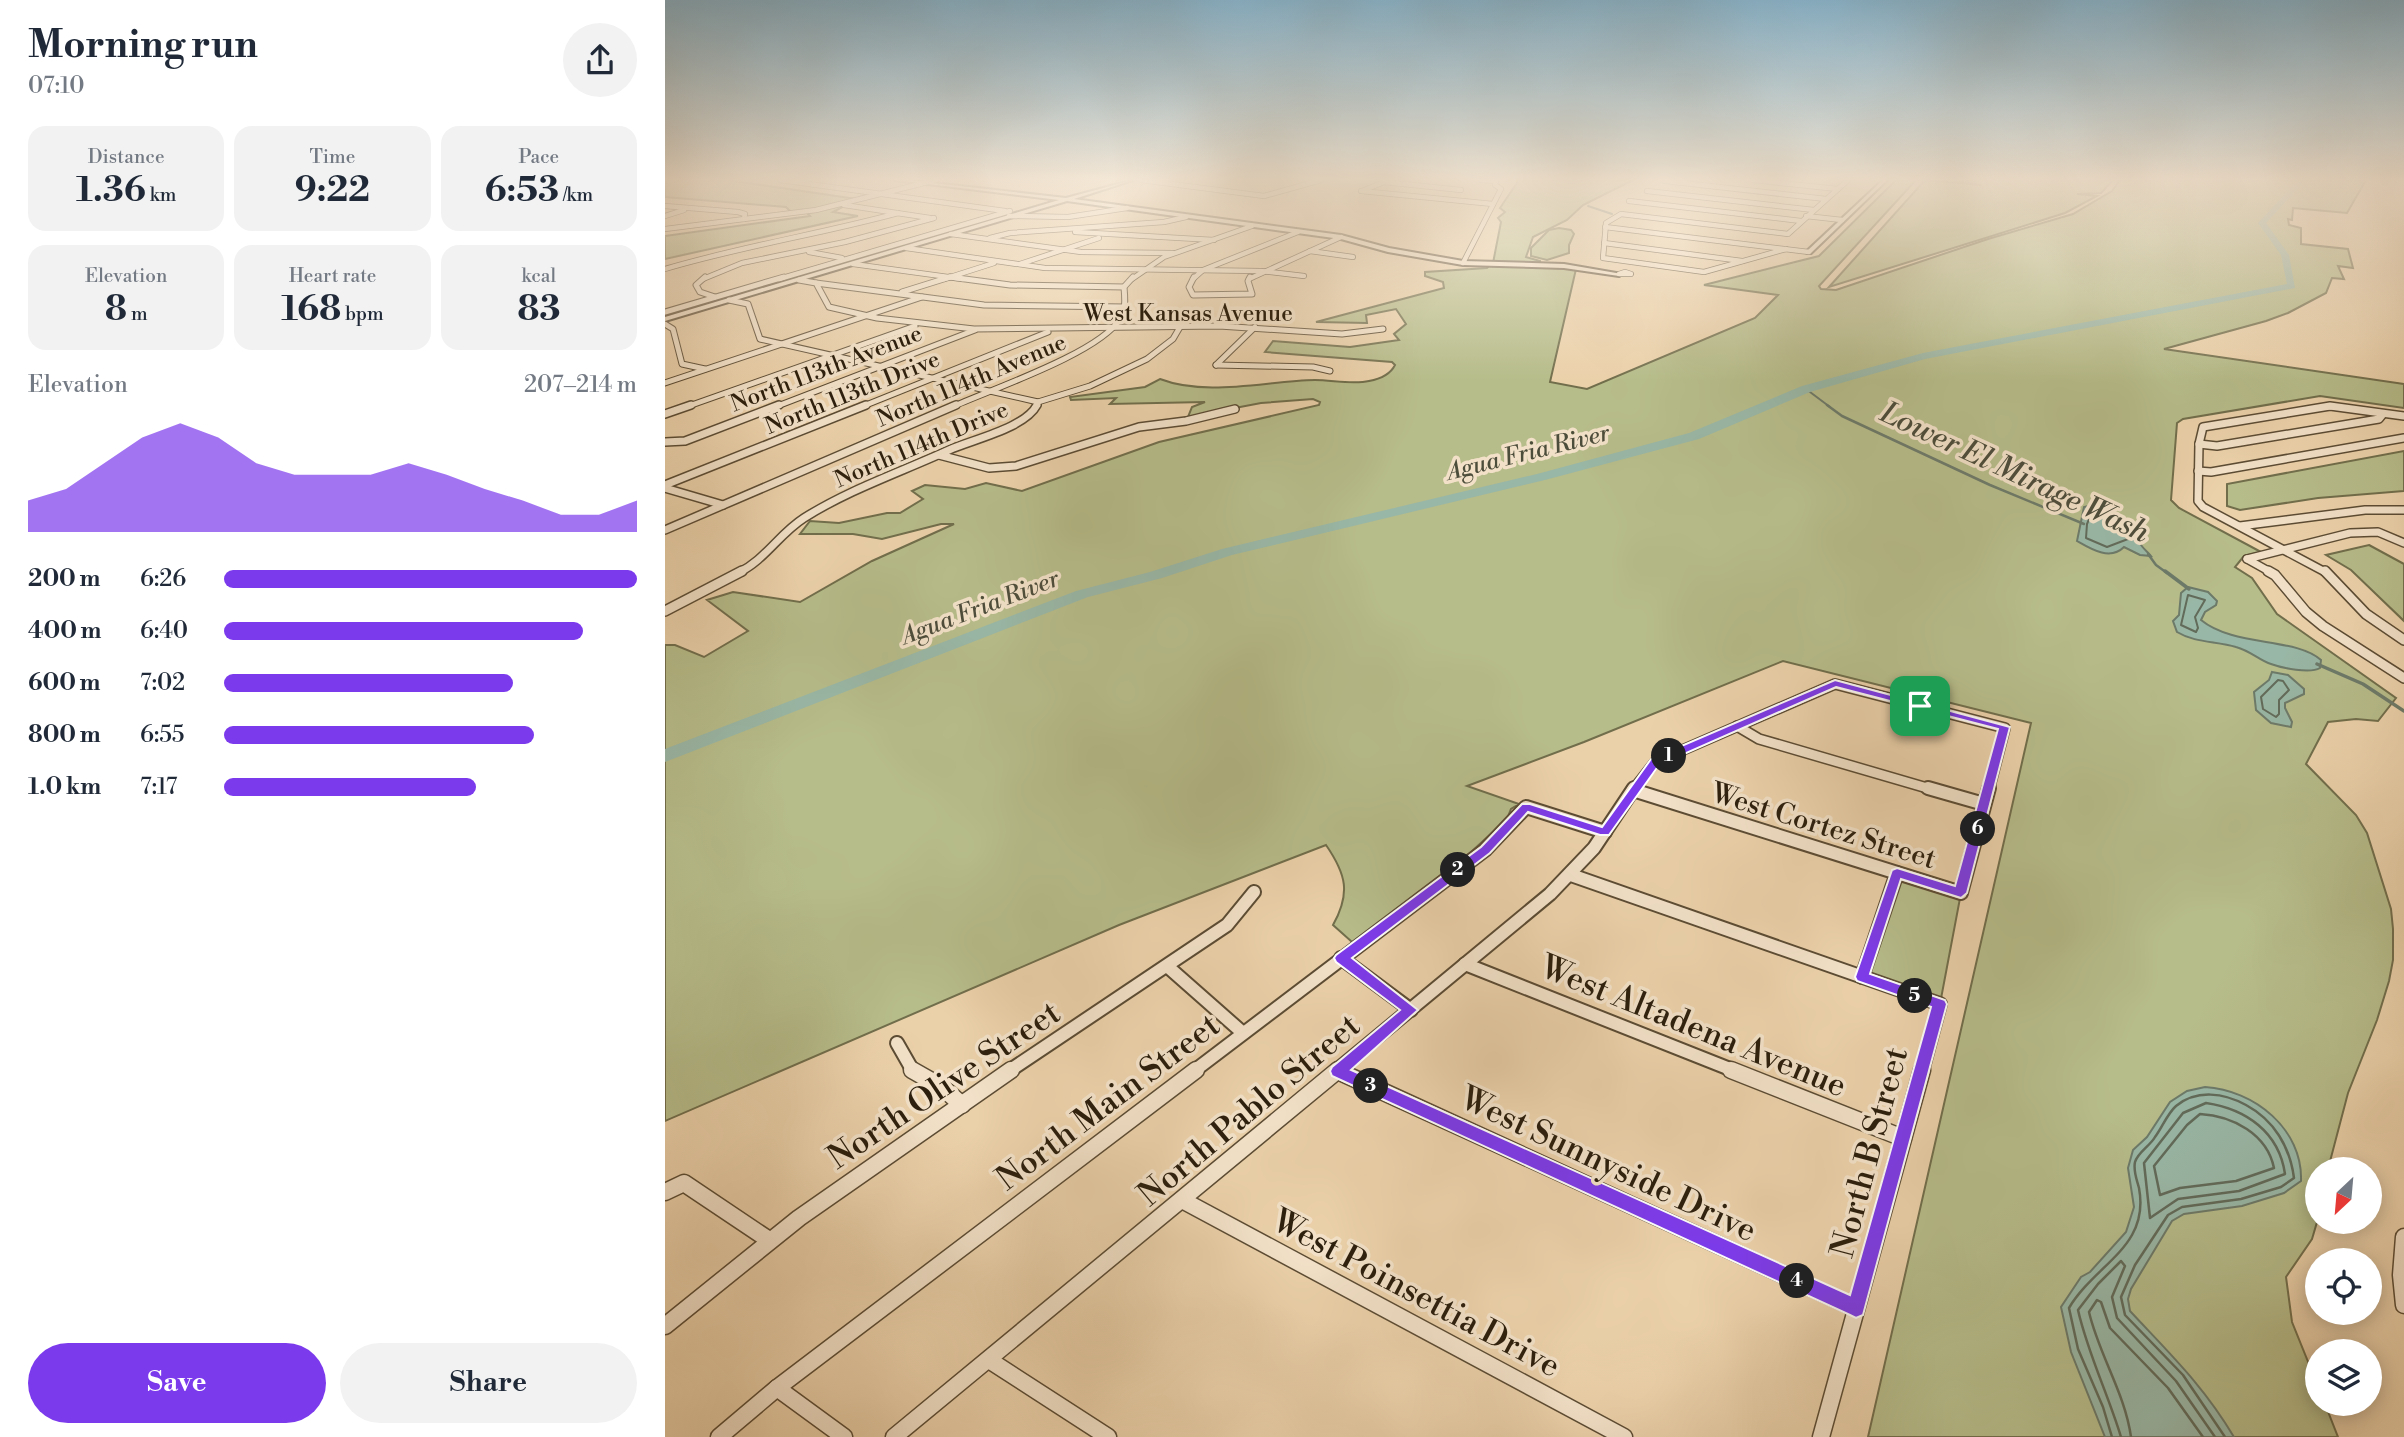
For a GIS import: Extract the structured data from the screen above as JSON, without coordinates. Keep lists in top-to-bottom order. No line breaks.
{"streets":{"street":["West Kansas Avenue","North 113th Avenue","North 114th Avenue","North 113th Drive","North 114th Drive","West Cortez Street","West Altadena Avenue","North Olive Street","North Main Street","North Pablo Street","North B Street","West Sunnyside Drive","West Poinsettia Drive"]},"crossings":[["West Kansas Avenue","North 113th Avenue"],["West Kansas Avenue","North 114th Avenue"],["West Kansas Avenue","North 113th Drive"],["West Kansas Avenue","North 114th Drive"],["West Cortez Street","North Pablo Street"],["West Altadena Avenue","North Pablo Street"],["West Altadena Avenue","North B Street"],["North Main Street","North Pablo Street"],["North Pablo Street","West Sunnyside Drive"],["North Pablo Street","West Poinsettia Drive"],["North B Street","West Sunnyside Drive"]],"water":["Agua Fria River","Lower El Mirage Wash"],"north":"bottom left","page":{"heading":["Morning run","07:10"],"stats":[["Distance","1.36 km"],["Time","9:22"],["Pace","6:53 /km"],["Elevation","8 m"],["Heart rate","168 bpm"],["kcal","83"]],"chart":["Elevation","207–214 m"],"list":[{"name":"200 m","note":"6:26"},{"name":"400 m","note":"6:40"},{"name":"600 m","note":"7:02"},{"name":"800 m","note":"6:55"},{"name":"1.0 km","note":"7:17"}],"pins":["1","6","2","5","3","4"],"buttons":["Save","Share"]}}
